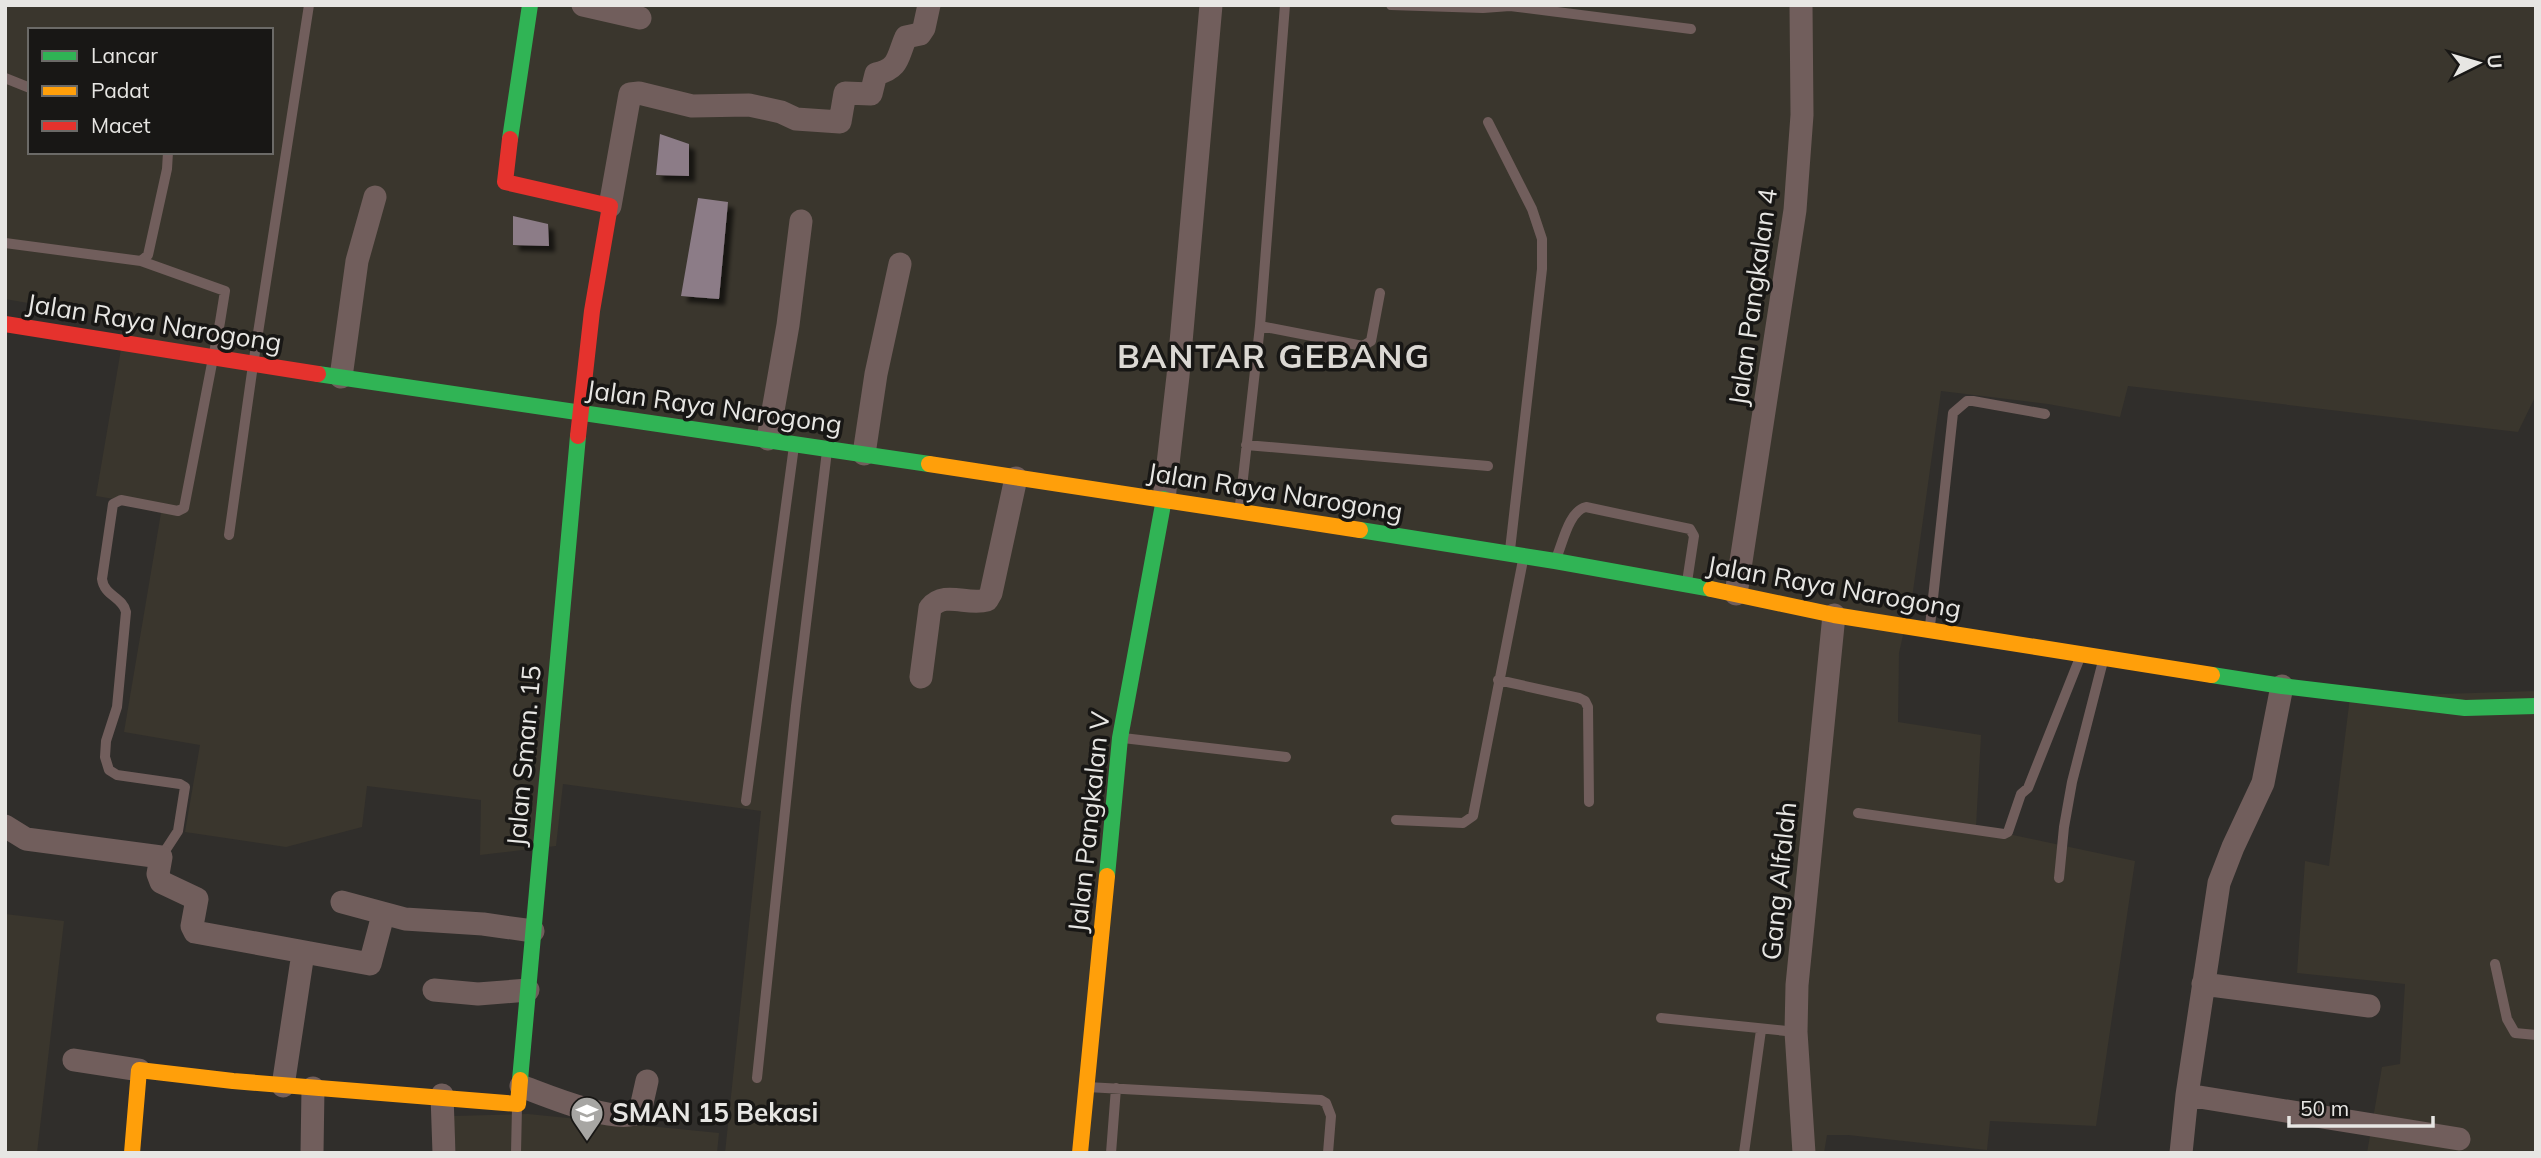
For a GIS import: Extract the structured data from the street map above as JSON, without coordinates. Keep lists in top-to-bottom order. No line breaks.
{"streets":{"main road":["Jalan Raya Narogong","Jalan Sman. 15","Jalan Pangkalan V"],"street":["Jalan Pangkalan 4","Gang Alfalah"]},"crossings":[["Jalan Pangkalan 4","Jalan Raya Narogong"],["Jalan Raya Narogong","Jalan Sman. 15"],["Jalan Raya Narogong","Jalan Pangkalan V"],["Jalan Raya Narogong","Gang Alfalah"]],"districts":["BANTAR GEBANG"],"places":{"school or university":["SMAN 15 Bekasi"]},"legend":["Lancar","Padat","Macet"],"scale_bar":"50 m","north":"right"}
